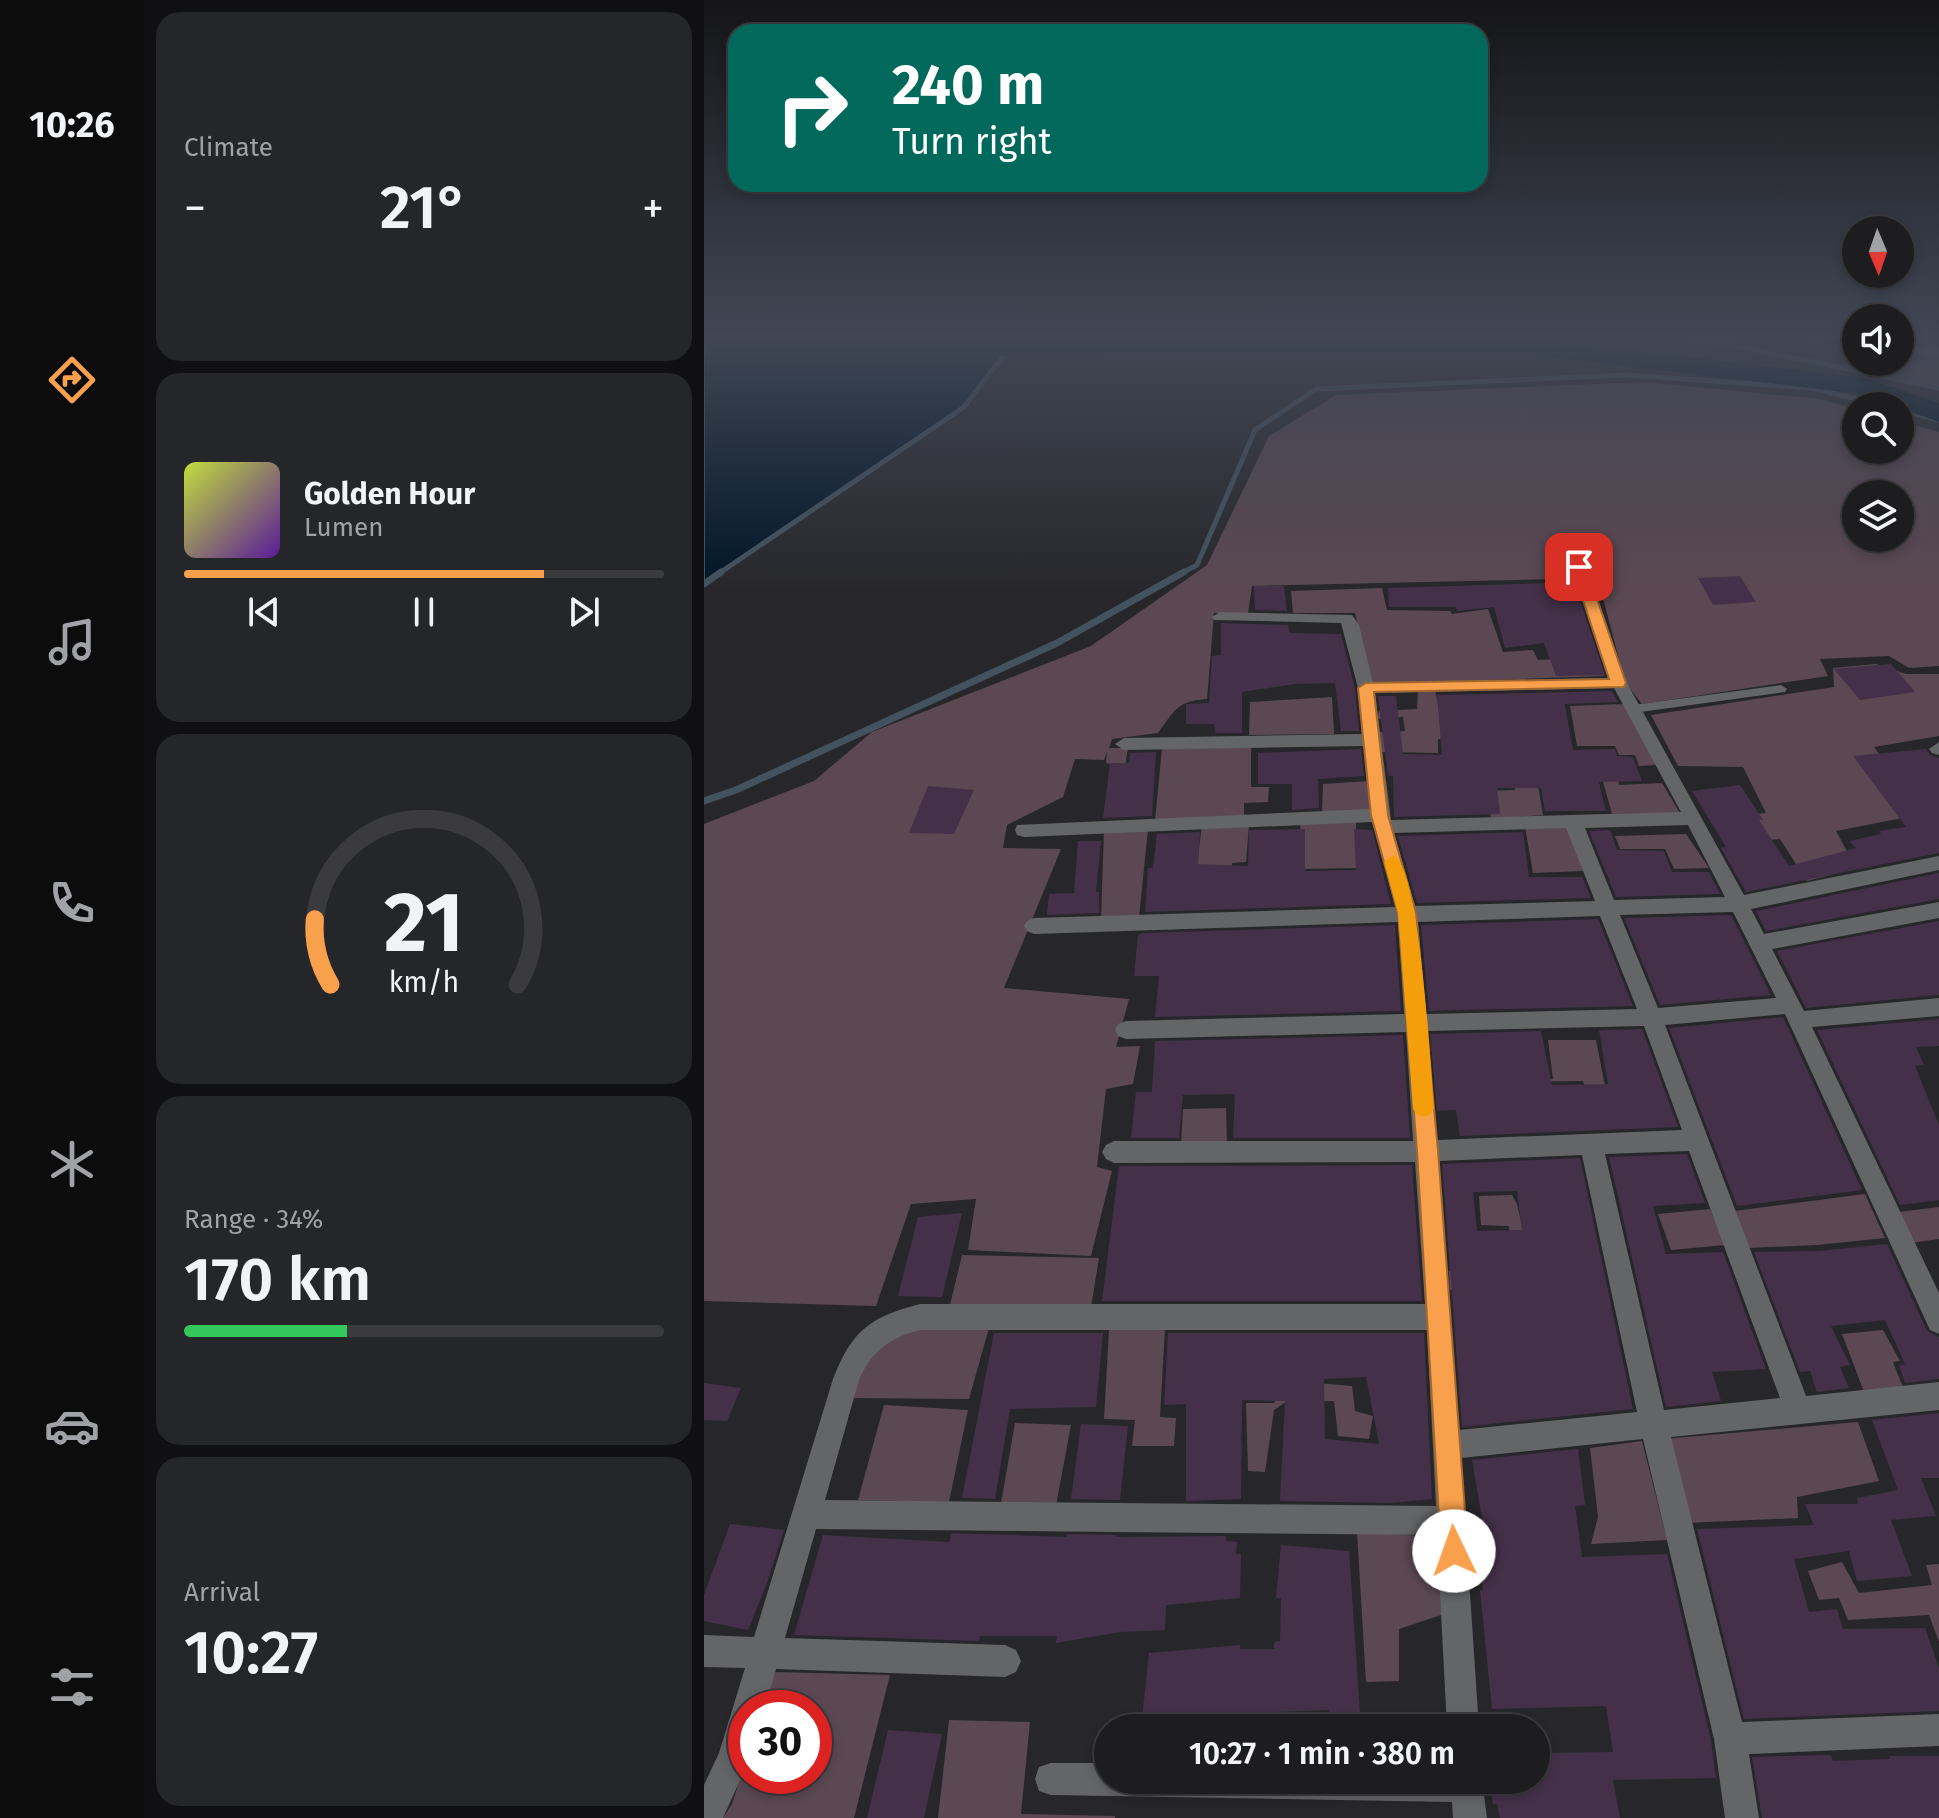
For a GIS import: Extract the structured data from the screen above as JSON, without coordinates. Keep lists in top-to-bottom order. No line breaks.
{"north":"bottom","page":{"tabs":"10:26","tile":["Climate",["Range · 34%","170 km"],["Arrival","10:27"]],"turn":["240 m","Turn right"],"heat":["−","21°","+"],"song":["Golden Hour","Lumen"],"limit":"30","trip":"10:27 · 1 min · 380 m","gauge":["21","km/h"]}}
